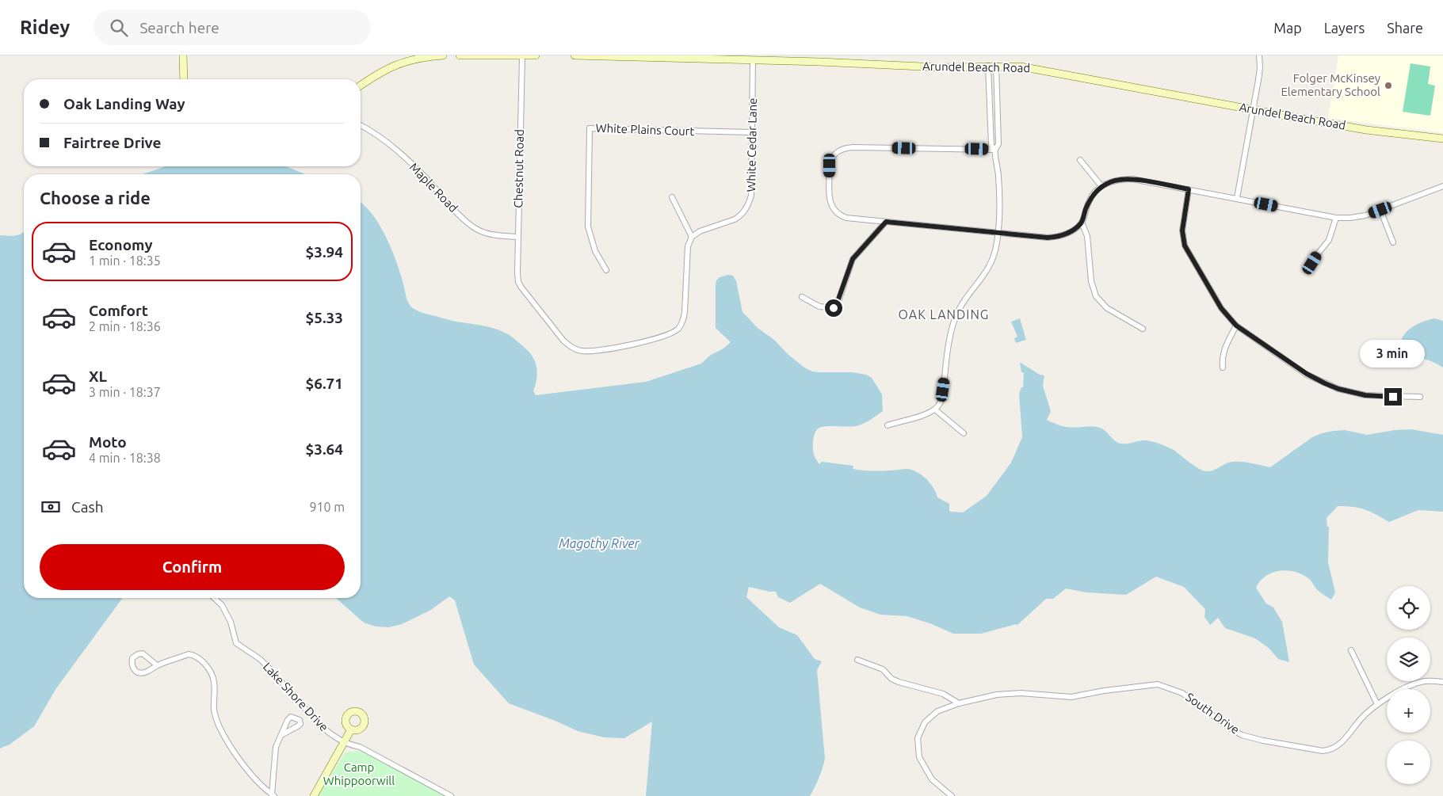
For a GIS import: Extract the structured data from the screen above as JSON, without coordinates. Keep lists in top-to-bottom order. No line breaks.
{"streets":{"street":["Arundel Beach Road","White Plains Court","White Cedar Lane","Chestnut Road","Maple Road","Lake Shore Drive","South Drive"]},"crossings":[["Arundel Beach Road","White Cedar Lane"],["White Plains Court","White Cedar Lane"],["White Cedar Lane","Chestnut Road"],["Chestnut Road","Maple Road"]],"districts":["OAK LANDING"],"water":["Magothy River"],"parks":["Camp Whippoorwill"],"places":["Folger McKinsey Elementary School"],"page":{"header":"Ridey","search":"Search here","nav":["Map","Layers","Share"],"banner":["Oak Landing Way","Fairtree Drive"],"heading":"Choose a ride","list":[{"name":"Economy","note":"1 min · 18:35","value":"$3.94"},{"name":"Comfort","note":"2 min · 18:36","value":"$5.33"},{"name":"XL","note":"3 min · 18:37","value":"$6.71"},{"name":"Moto","note":"4 min · 18:38","value":"$3.64"}],"bubble":"3 min","pay":["Cash","910 m"],"buttons":"Confirm","map_buttons":["+","−"]}}
